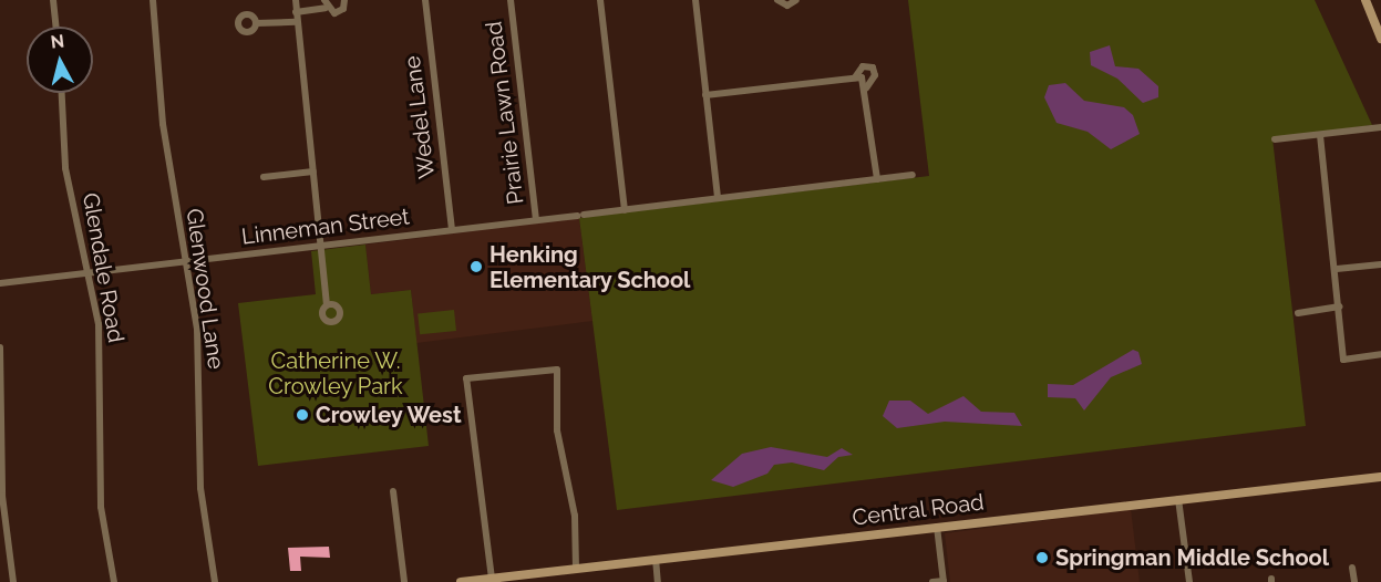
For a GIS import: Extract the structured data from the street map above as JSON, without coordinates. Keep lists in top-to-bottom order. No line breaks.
{"streets":{"main road":["Central Road"],"street":["Prairie Lawn Road","Wedel Lane","Linneman Street","Glendale Road","Glenwood Lane"]},"crossings":[["Prairie Lawn Road","Linneman Street"],["Wedel Lane","Linneman Street"],["Linneman Street","Glendale Road"],["Linneman Street","Glenwood Lane"]],"parks":["Catherine W. Crowley Park"],"places":["Henking Elementary School","Crowley West","Springman Middle School"],"north":"top"}
